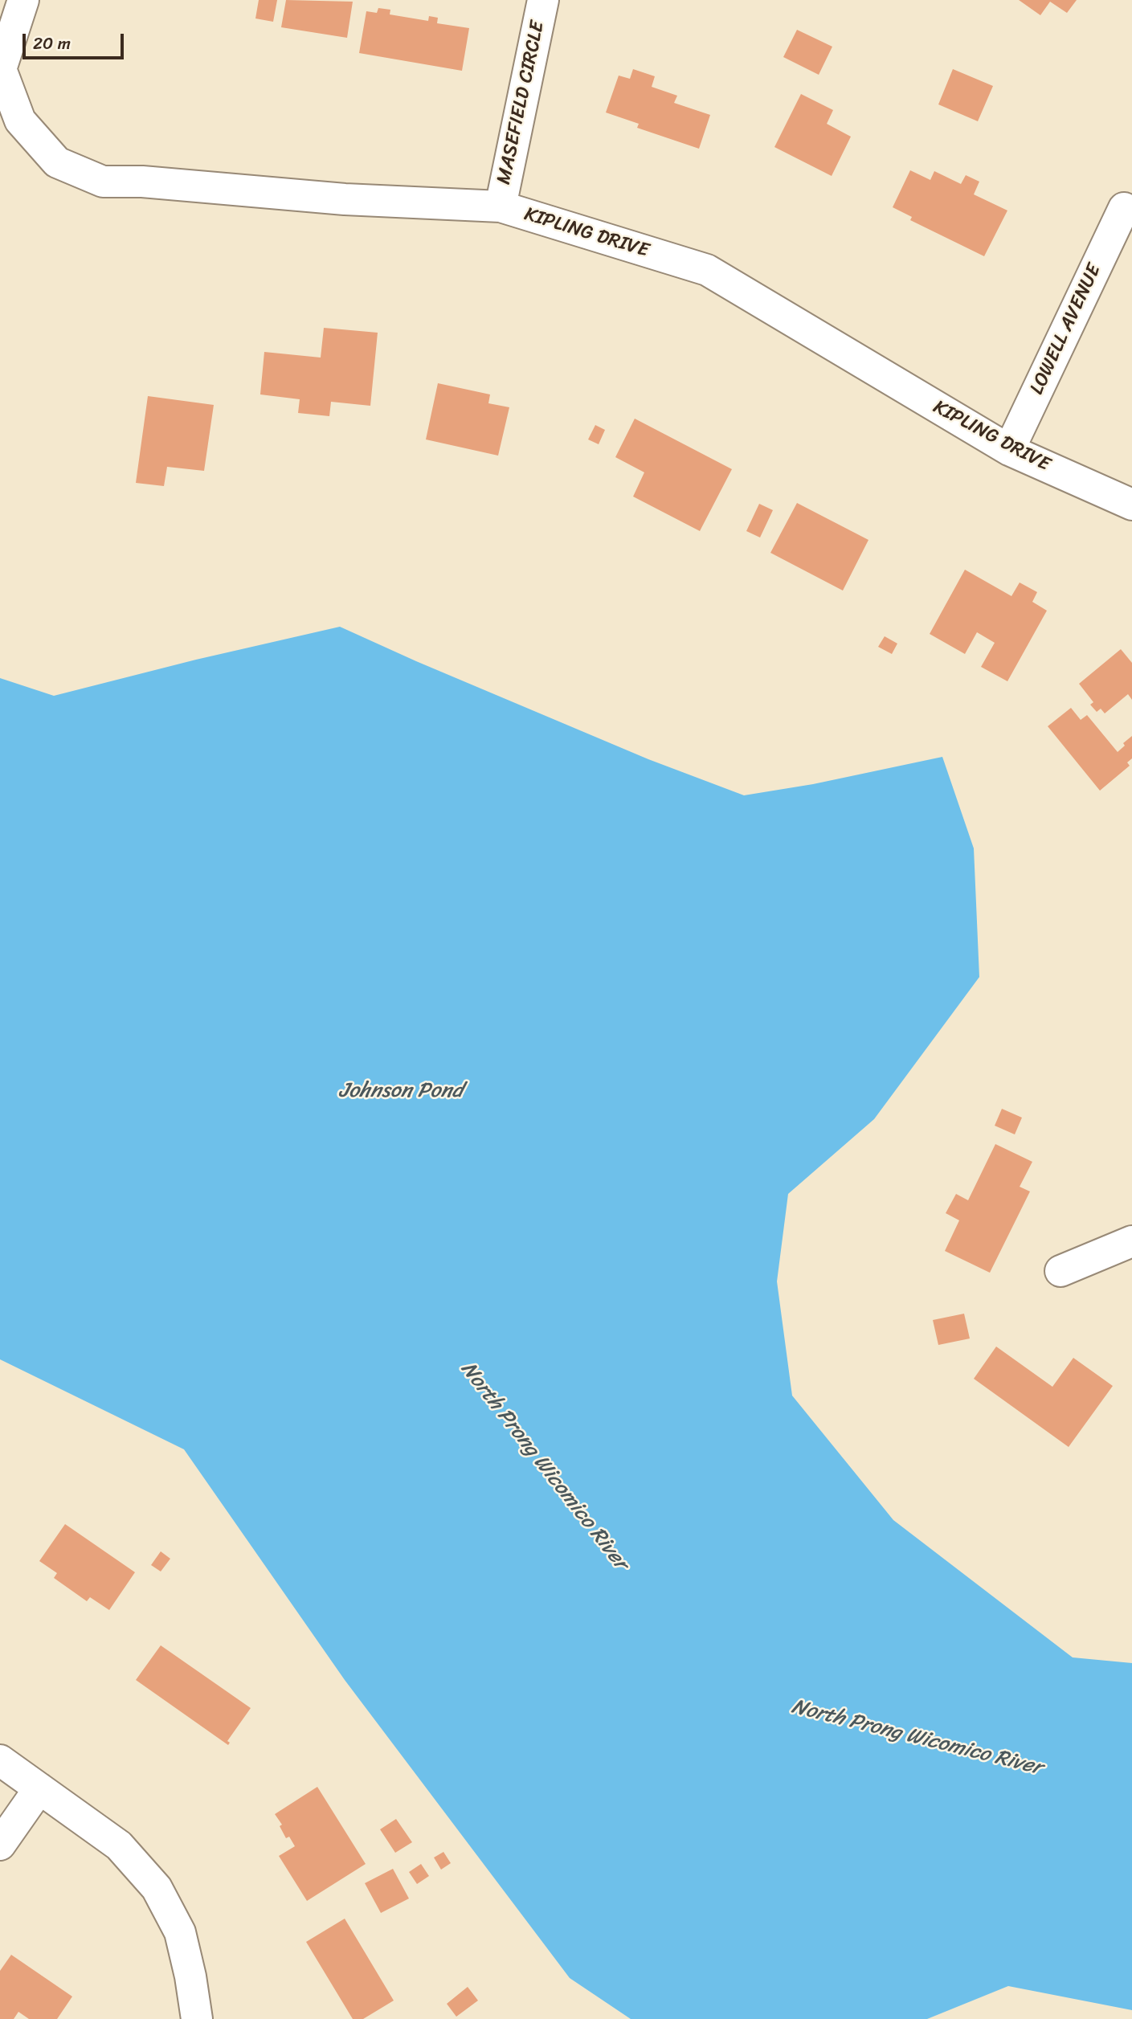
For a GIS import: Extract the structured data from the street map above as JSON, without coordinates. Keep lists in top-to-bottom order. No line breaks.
{"streets":{"street":["MASEFIELD CIRCLE","KIPLING DRIVE","LOWELL AVENUE"]},"crossings":[["MASEFIELD CIRCLE","KIPLING DRIVE"],["KIPLING DRIVE","LOWELL AVENUE"]],"water":["Johnson Pond","North Prong Wicomico River"],"scale_bar":"20 m"}
